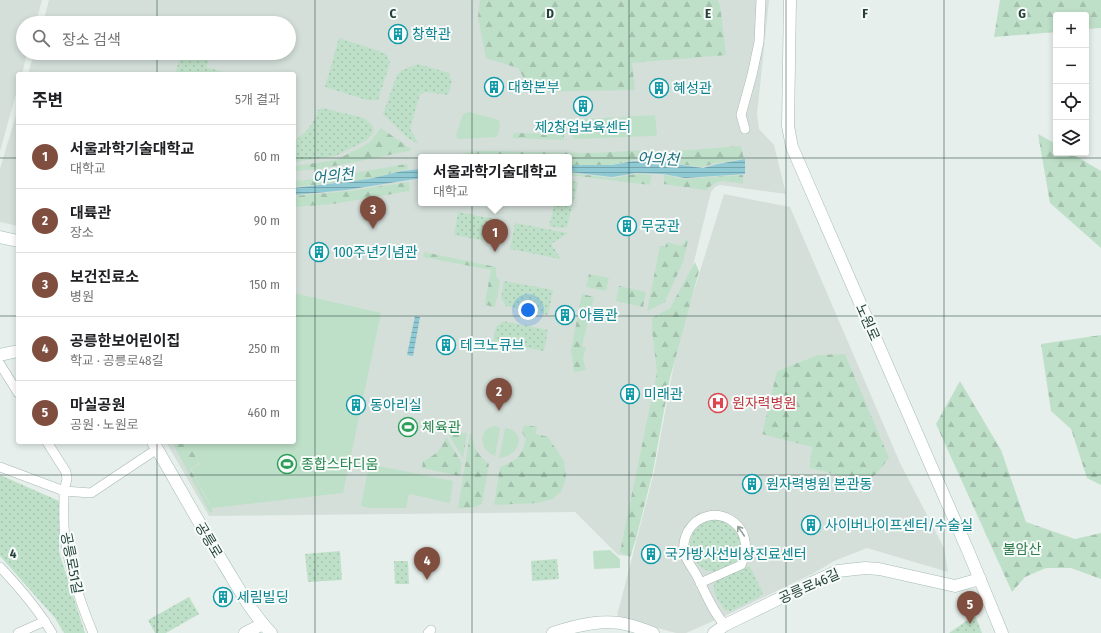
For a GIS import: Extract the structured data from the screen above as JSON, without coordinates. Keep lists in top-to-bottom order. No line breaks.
{"streets":{"main road":["노원로","공릉로","공릉로46길"],"street":["공릉로51길"]},"crossings":[["노원로","공릉로46길"]],"water":["어의천"],"parks":["불암산"],"places":{"building":["창학관","대학본부","혜성관","제2창업보육센터","무궁관","100주년기념관","아름관","테크노큐브","미래관","동아리실","원자력병원 본관동","사이버나이프센터/수술실","국가방사선비상진료센터","세림빌딩"],"hospital":["원자력병원"],"sports":["체육관","종합스타디움"]},"page":{"map_buttons":["+","−"],"search":"장소 검색","heading":["주변","5개 결과"],"list":[{"mark":"1","name":"서울과학기술대학교","note":"대학교","value":"60 m"},{"mark":"2","name":"대륙관","note":"장소","value":"90 m"},{"mark":"3","name":"보건진료소","note":"병원","value":"150 m"},{"mark":"4","name":"공릉한보어린이집","note":"학교 · 공릉로48길","value":"250 m"},{"mark":"5","name":"마실공원","note":"공원 · 노원로","value":"460 m"}],"popup":["서울과학기술대학교","대학교"],"pins":["3","1","2","4","5"]},"grid":{"columns":["C","D","E","F","G"],"rows":["4"]}}
